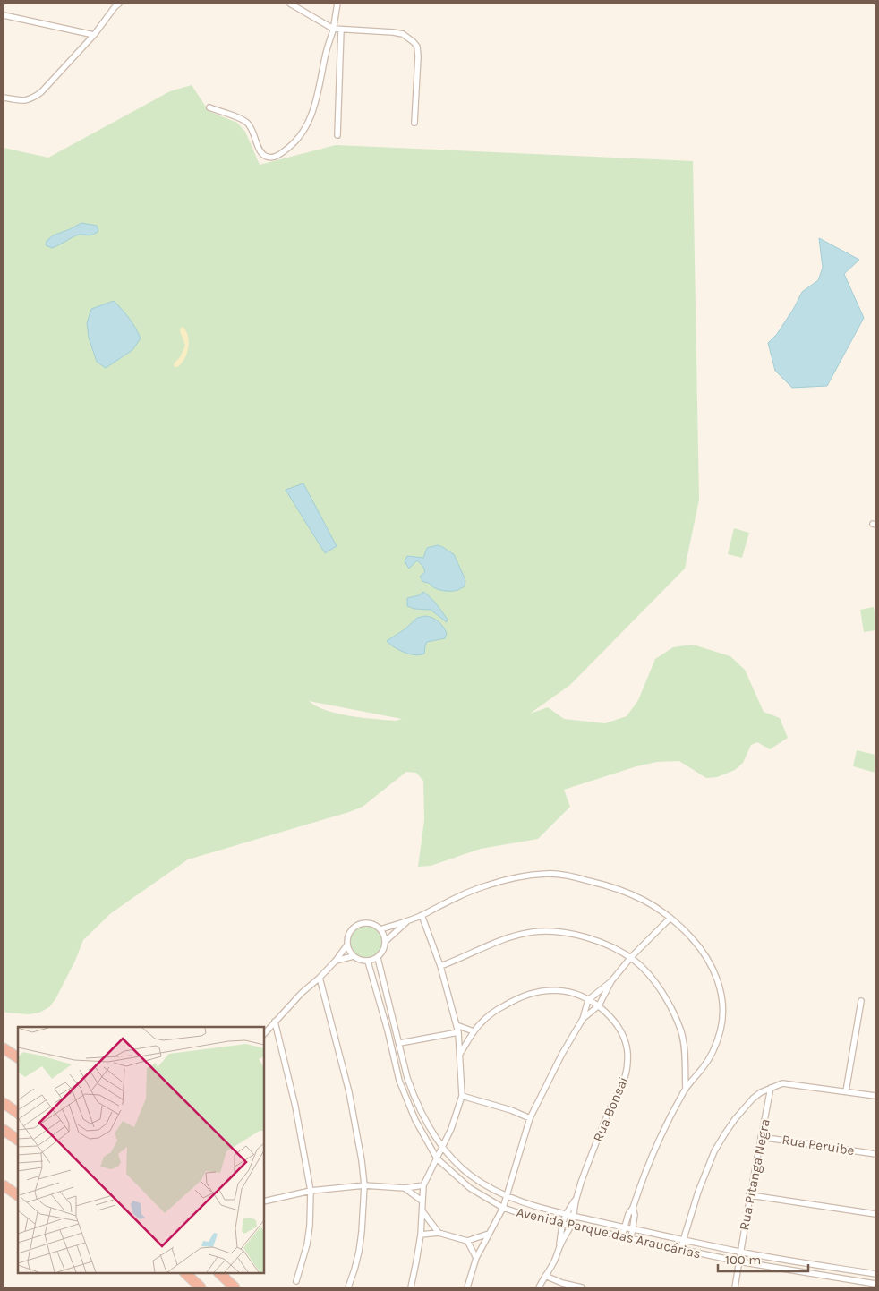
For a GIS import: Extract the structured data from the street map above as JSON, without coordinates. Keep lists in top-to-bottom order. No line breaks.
{"streets":{"street":["Rua Bonsai","Rua Peruibe","Rua Pitanga Negra","Avenida Parque das Araucárias"]},"crossings":[["Rua Peruibe","Rua Pitanga Negra"],["Rua Pitanga Negra","Avenida Parque das Araucárias"]],"scale_bar":"100 m"}
